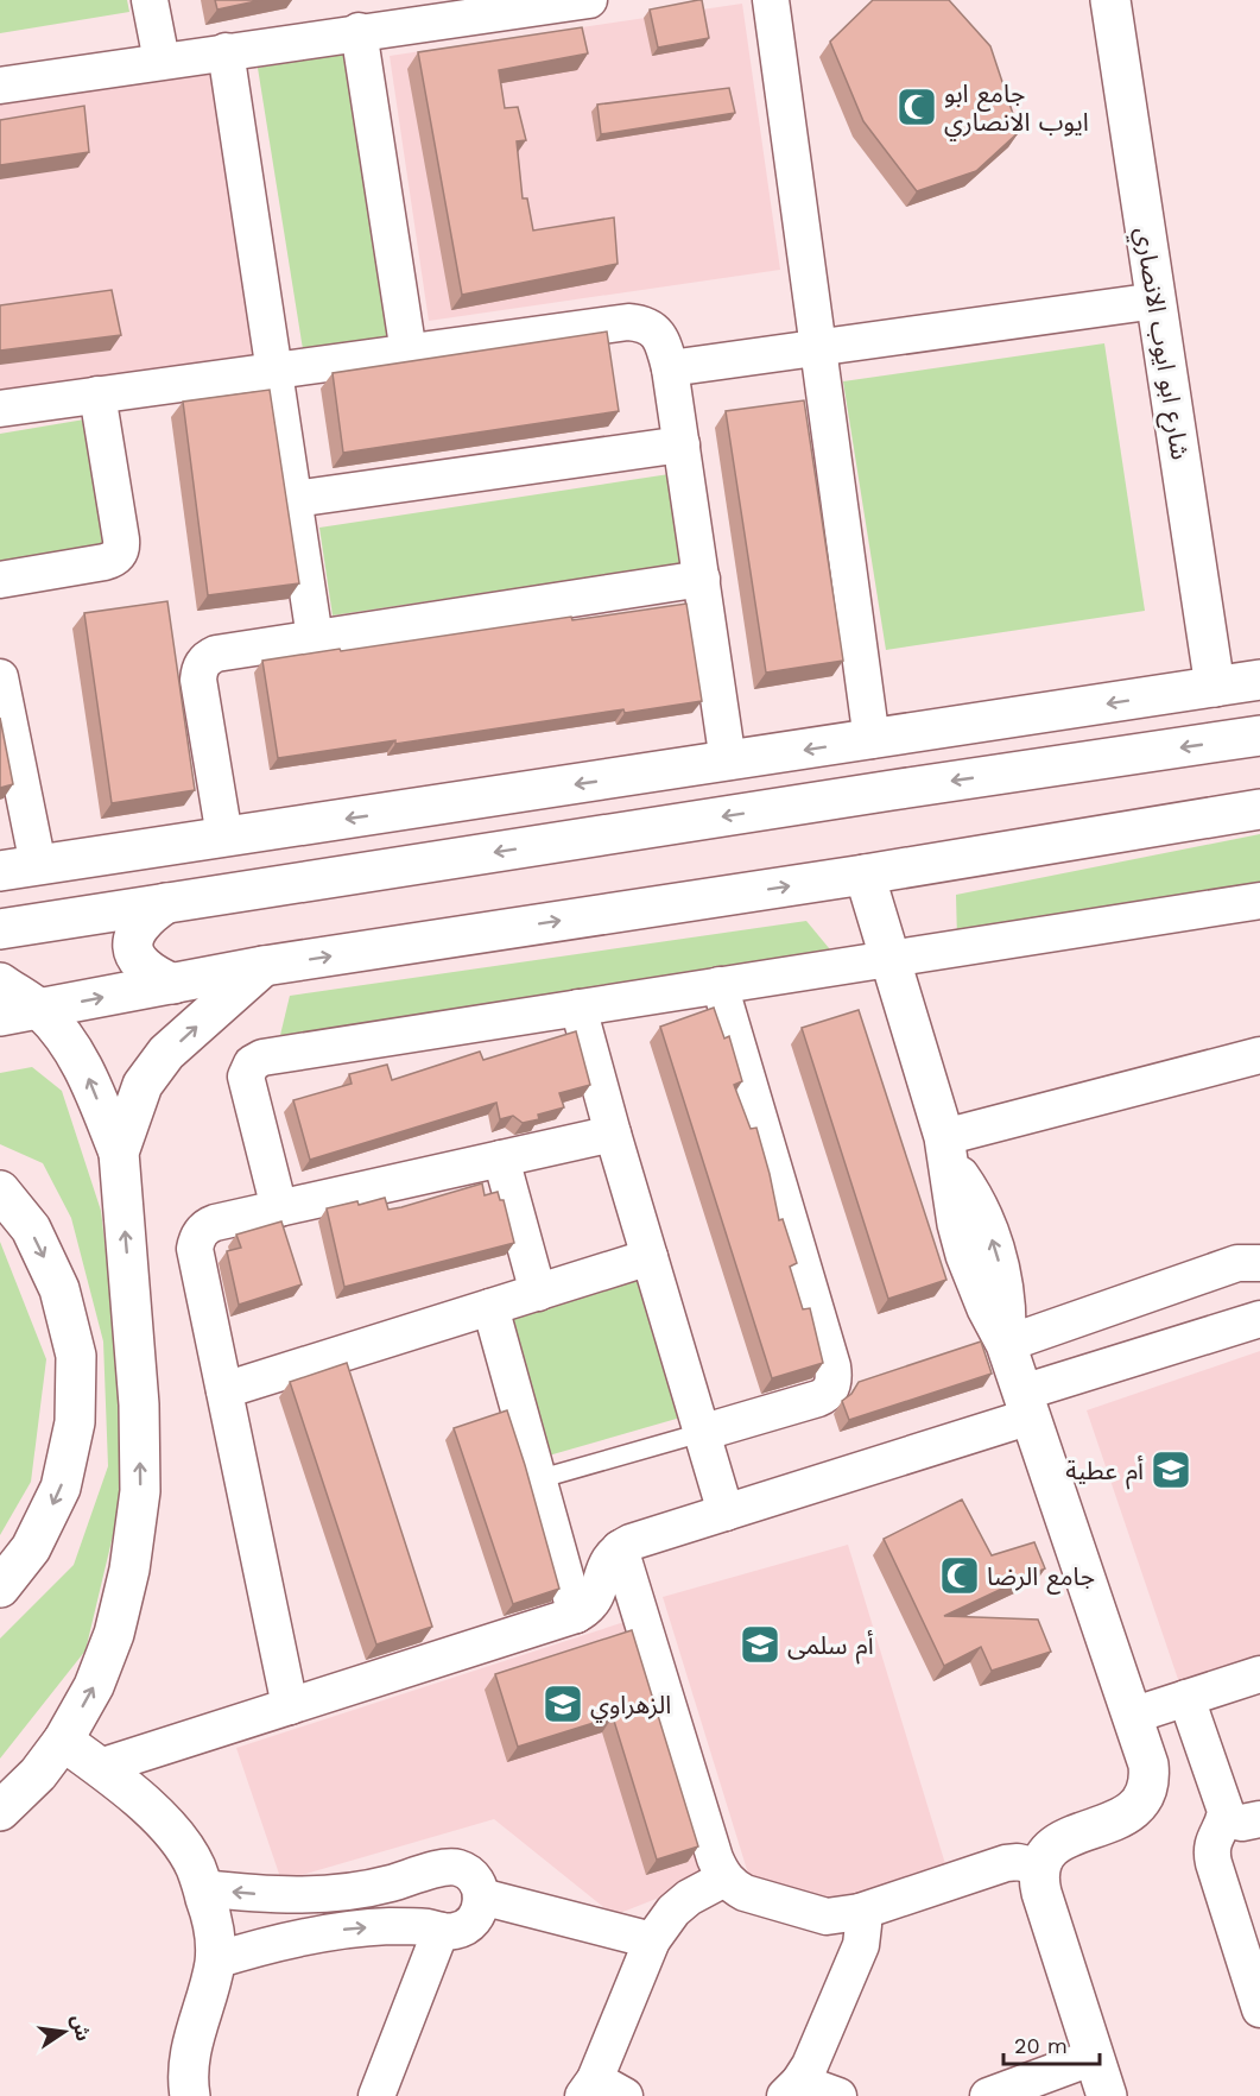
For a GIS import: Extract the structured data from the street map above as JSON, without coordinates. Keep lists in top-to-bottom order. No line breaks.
{"streets":{"main road":["شارع ابو ايوب الانصاري"]},"places":{"mosque":["جامع ابو ايوب الانصاري","جامع الرضا"],"school or university":["أم عطية","أم سلمى","الزهراوي"]},"scale_bar":"20 m","north":"right"}
